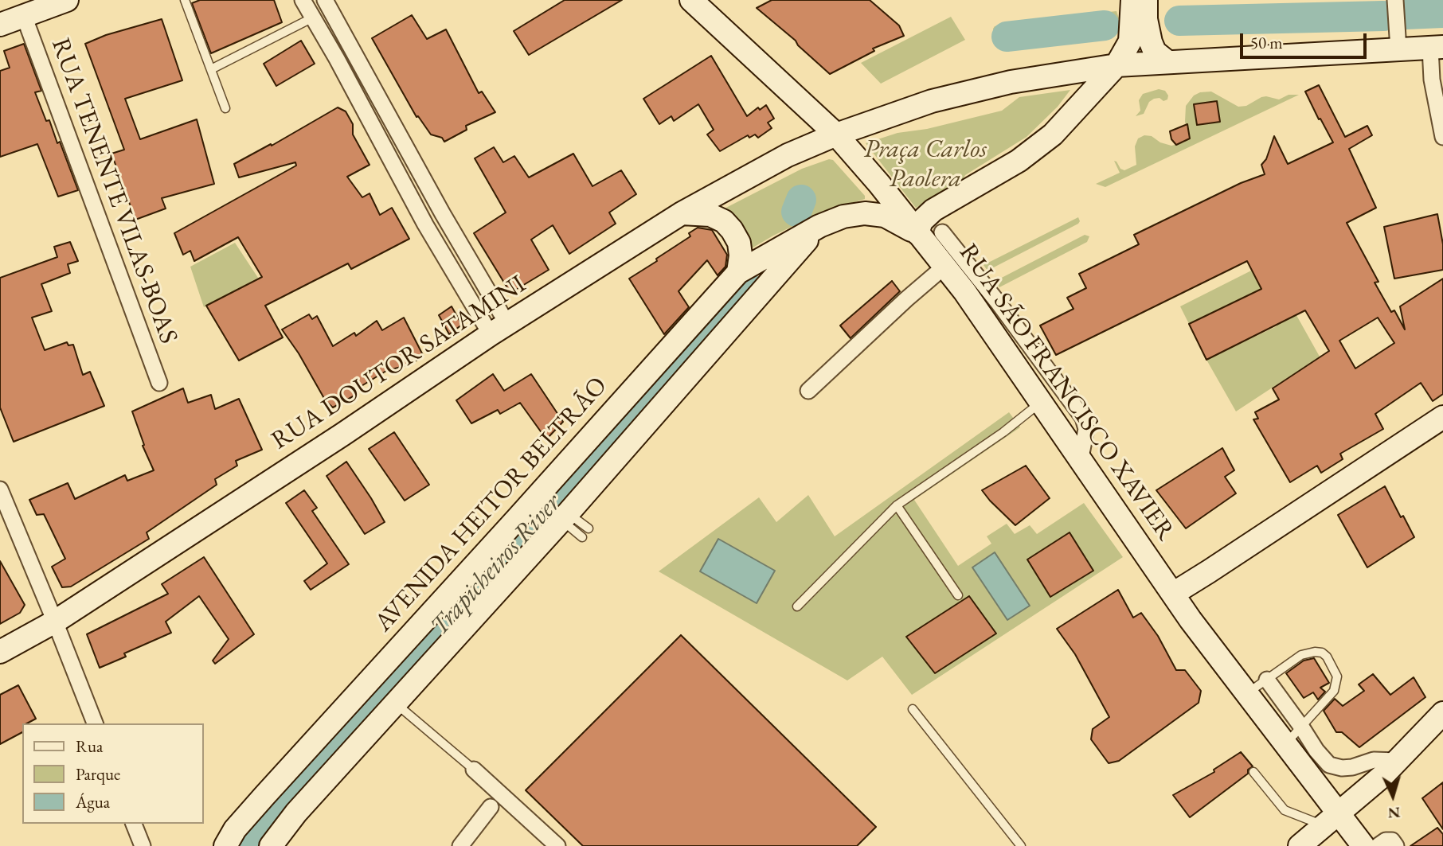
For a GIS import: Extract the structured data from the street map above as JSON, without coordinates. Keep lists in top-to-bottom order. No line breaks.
{"streets":{"main road":["RUA DOUTOR SATAMINI","RUA SÃO FRANCISCO XAVIER","AVENIDA HEITOR BELTRÃO"],"street":["RUA TENENTE VILAS-BOAS"]},"crossings":[["RUA DOUTOR SATAMINI","RUA SÃO FRANCISCO XAVIER"],["RUA SÃO FRANCISCO XAVIER","AVENIDA HEITOR BELTRÃO"]],"water":["Trapicheiros River"],"parks":["Praça Carlos Paolera"],"legend":["Rua","Parque","Água"],"scale_bar":"50 m","north":"bottom"}
